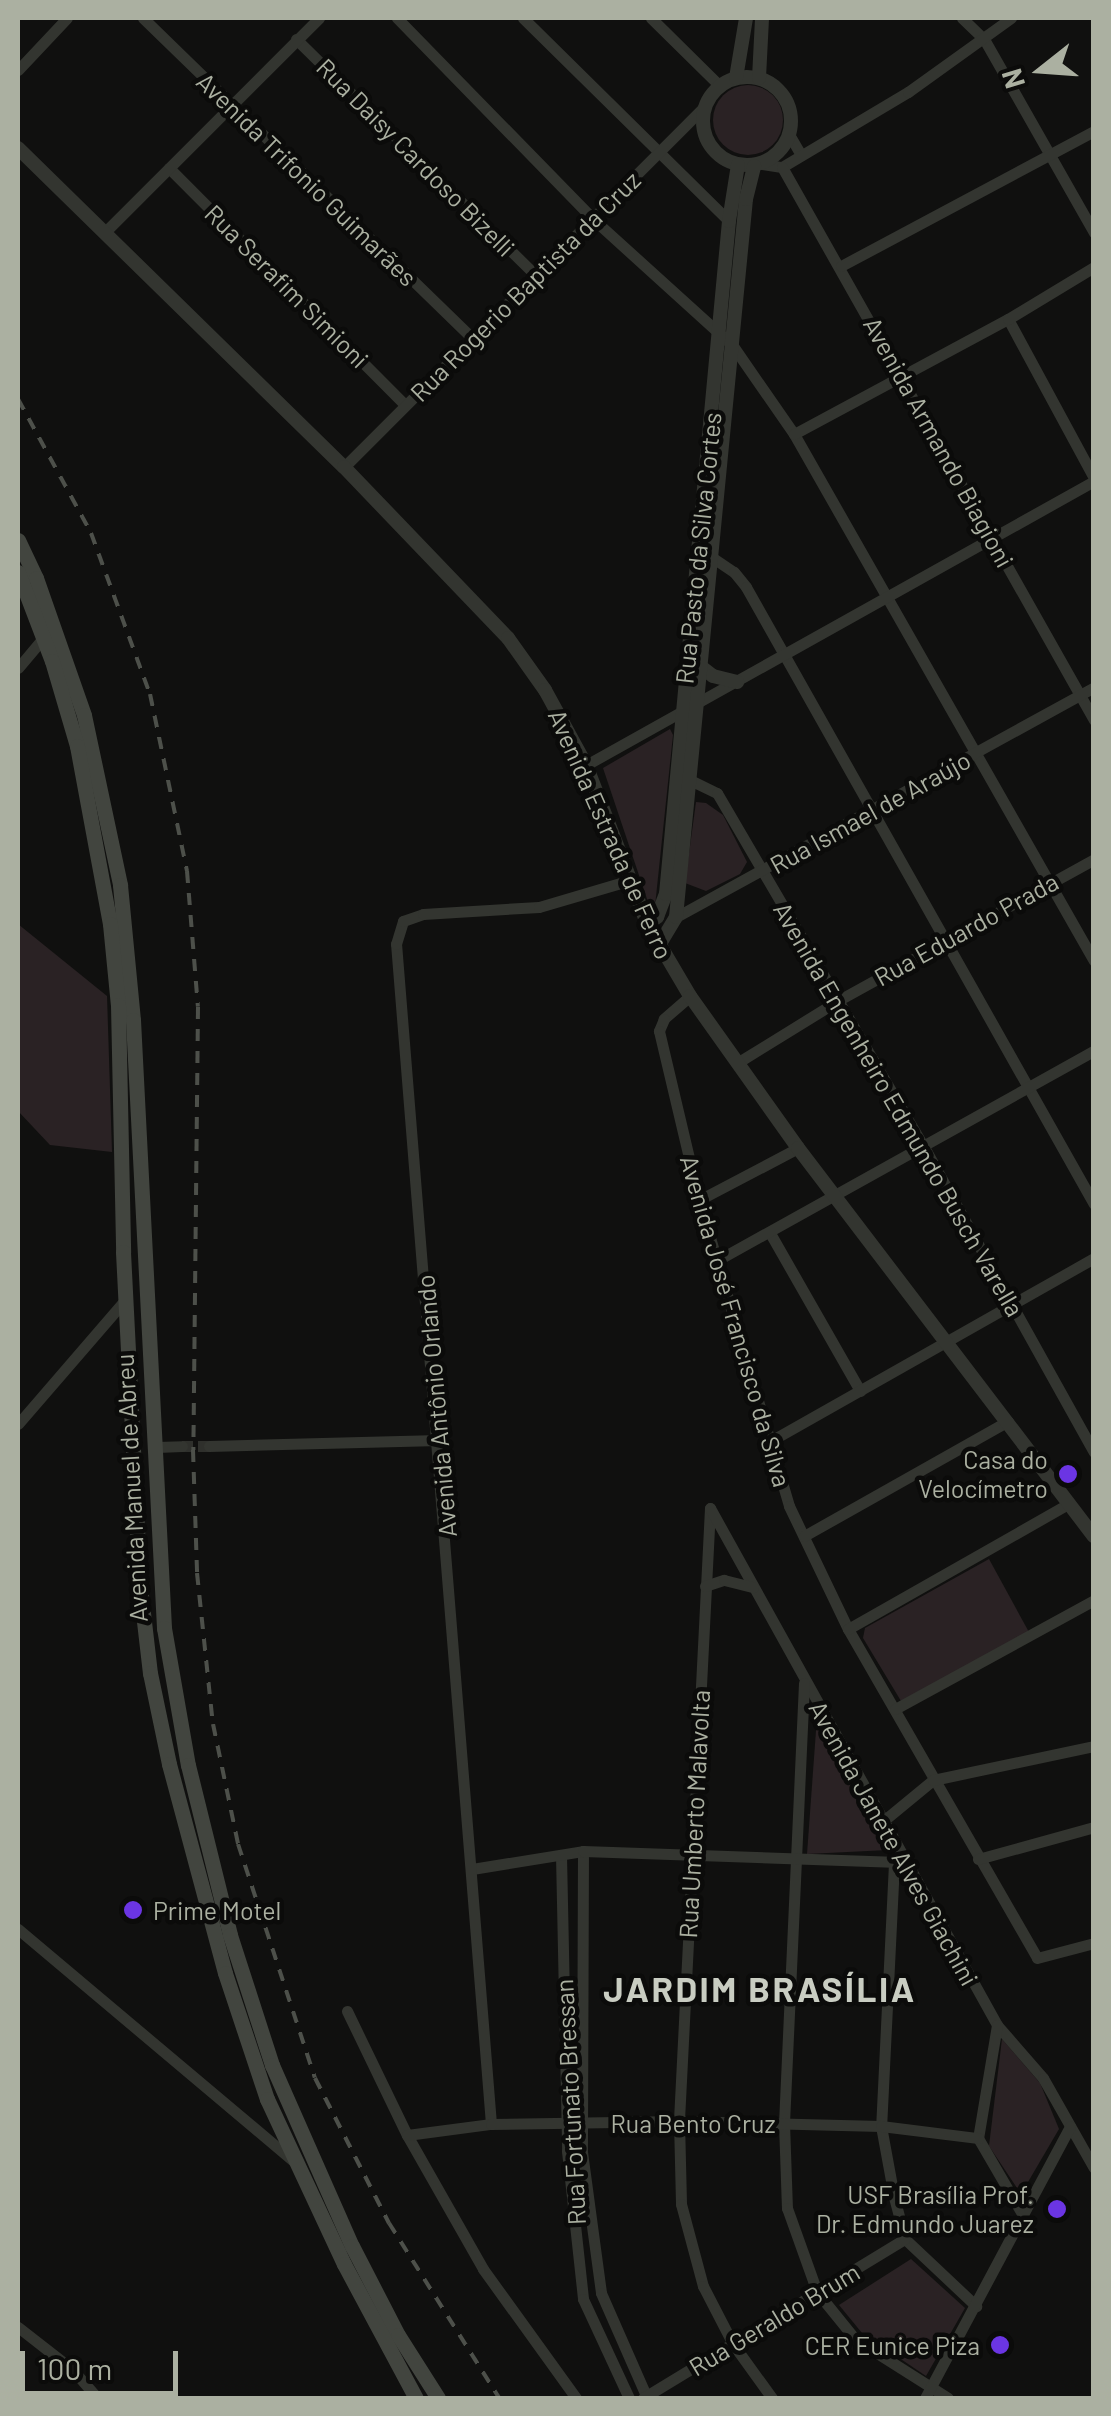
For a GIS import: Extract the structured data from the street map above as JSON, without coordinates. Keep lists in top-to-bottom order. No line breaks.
{"streets":{"main road":["Avenida Manuel de Abreu"],"street":["Rua Daisy Cardoso Bizelli","Avenida Trifonio Guimarães","Rua Serafim Simioni","Rua Rogerio Baptista da Cruz","Avenida Armando Biagioni","Rua Pasto da Silva Cortes","Rua Ismael de Araújo","Avenida Estrada de Ferro","Rua Eduardo Prada","Avenida Engenheiro Edmundo Busch Varella","Avenida José Francisco da Silva","Avenida Antônio Orlando","Rua Umberto Malavolta","Avenida Janete Alves Giachini","Rua Fortunato Bressan","Rua Bento Cruz","Rua Geraldo Brum"]},"crossings":[["Rua Daisy Cardoso Bizelli","Rua Rogerio Baptista da Cruz"],["Avenida Trifonio Guimarães","Rua Rogerio Baptista da Cruz"],["Rua Serafim Simioni","Rua Rogerio Baptista da Cruz"],["Rua Rogerio Baptista da Cruz","Rua Pasto da Silva Cortes"],["Rua Rogerio Baptista da Cruz","Avenida Estrada de Ferro"],["Avenida Armando Biagioni","Rua Ismael de Araújo"],["Rua Pasto da Silva Cortes","Rua Ismael de Araújo"],["Rua Pasto da Silva Cortes","Avenida Estrada de Ferro"],["Rua Pasto da Silva Cortes","Avenida Engenheiro Edmundo Busch Varella"],["Rua Ismael de Araújo","Avenida Engenheiro Edmundo Busch Varella"],["Avenida Estrada de Ferro","Rua Eduardo Prada"],["Avenida Estrada de Ferro","Avenida José Francisco da Silva"],["Avenida Estrada de Ferro","Avenida Antônio Orlando"],["Rua Eduardo Prada","Avenida Engenheiro Edmundo Busch Varella"],["Avenida Antônio Orlando","Rua Bento Cruz"],["Rua Umberto Malavolta","Avenida Janete Alves Giachini"],["Rua Umberto Malavolta","Rua Bento Cruz"],["Rua Umberto Malavolta","Rua Geraldo Brum"],["Rua Fortunato Bressan","Rua Bento Cruz"],["Rua Fortunato Bressan","Rua Geraldo Brum"]],"districts":["JARDIM BRASÍLIA"],"places":["Casa do Velocímetro","Prime Motel","USF Brasília Prof. Dr. Edmundo Juarez","CER Eunice Piza"],"scale_bar":"100 m","north":"left"}
